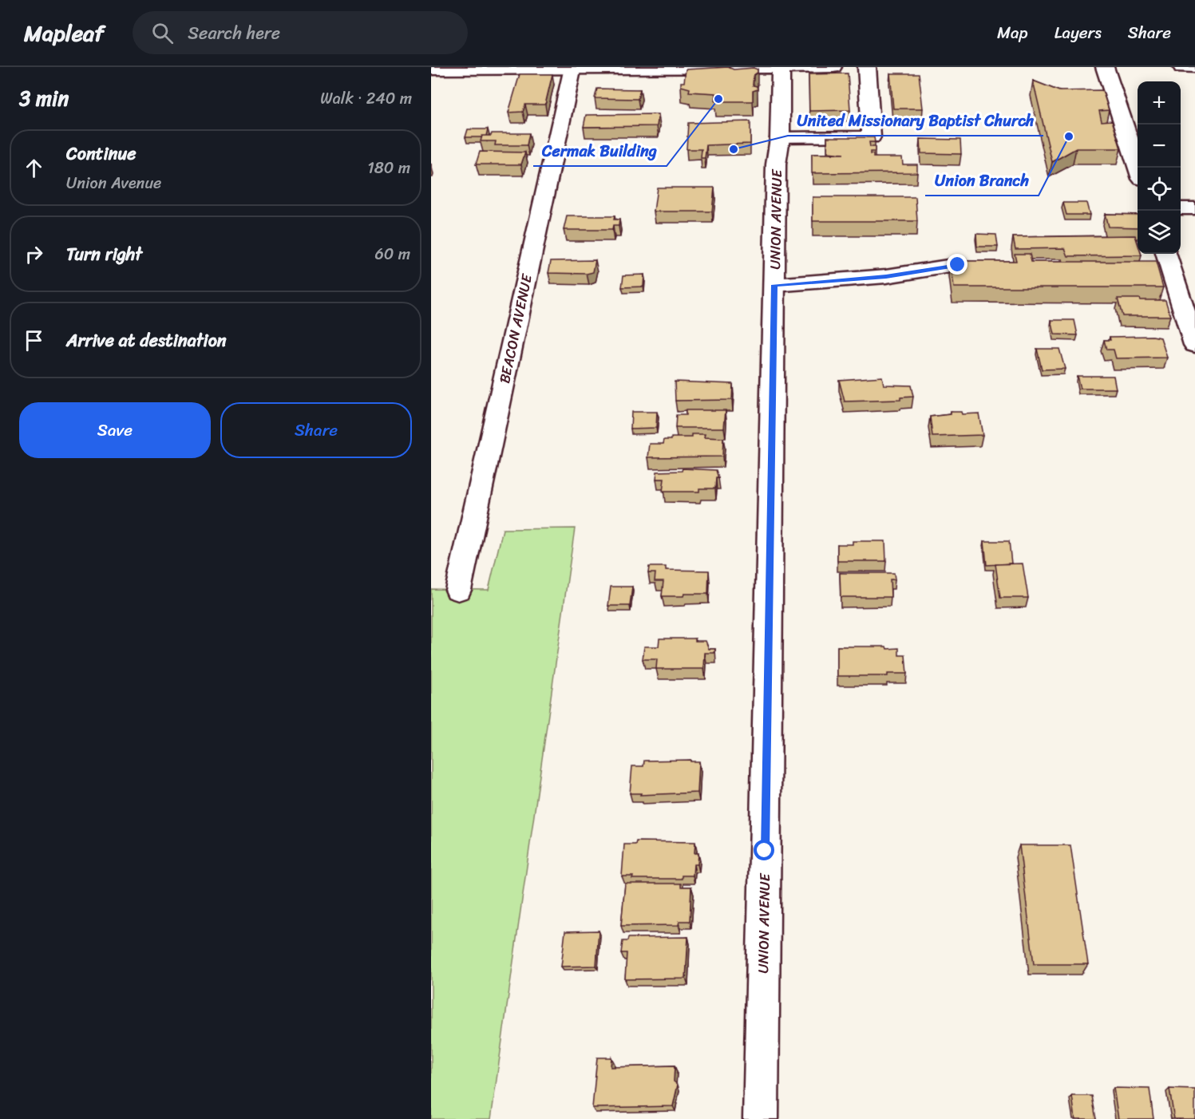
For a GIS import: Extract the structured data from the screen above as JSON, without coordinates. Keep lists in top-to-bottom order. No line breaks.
{"streets":{"main road":["UNION AVENUE","BEACON AVENUE"]},"places":["Cermak Building","Union Branch","United Missionary Baptist Church"],"page":{"header":"Mapleaf","search":"Search here","nav":["Map","Layers","Share"],"heading":["3 min","Walk · 240 m"],"map_buttons":["+","−"],"list":[["Continue","Union Avenue","180 m"],["Turn right","60 m"],"Arrive at destination"],"buttons":["Save","Share"]}}
